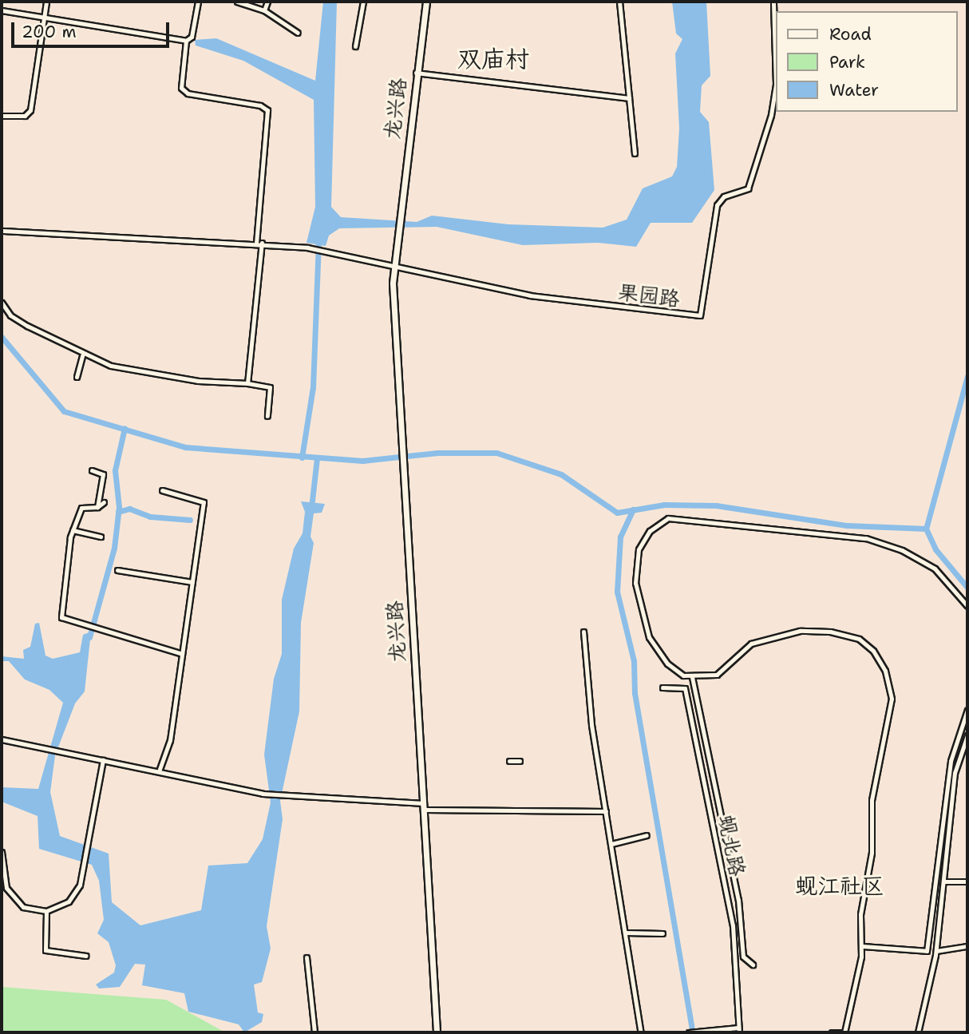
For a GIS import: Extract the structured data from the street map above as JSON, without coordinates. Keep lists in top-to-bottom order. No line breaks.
{"streets":{"street":["龙兴路","果园路","蚬北路"]},"crossings":[["龙兴路","果园路"]],"districts":["双庙村","蚬江社区"],"legend":["Road","Park","Water"],"scale_bar":"200 m"}
